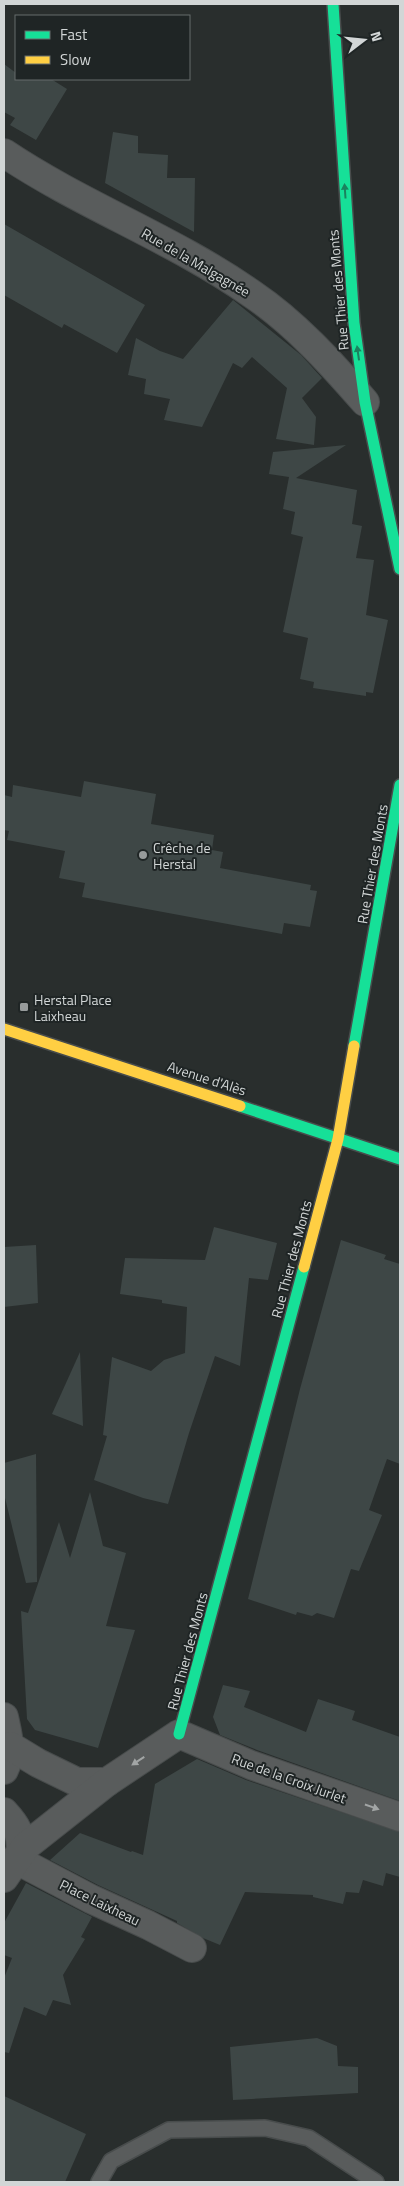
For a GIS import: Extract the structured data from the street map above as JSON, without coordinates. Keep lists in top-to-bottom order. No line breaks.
{"streets":{"street":["Rue de la Malgagnée","Rue Thier des Monts","Avenue d'Alès","Rue de la Croix Jurlet","Place Laixheau"]},"crossings":[["Rue de la Malgagnée","Rue Thier des Monts"],["Rue Thier des Monts","Avenue d'Alès"],["Rue Thier des Monts","Rue de la Croix Jurlet"]],"one_way":["Rue de la Croix Jurlet"],"places":{"other":["Crêche de Herstal"],"transit":["Herstal Place Laixheau"]},"legend":["Fast","Slow"],"north":"right"}
